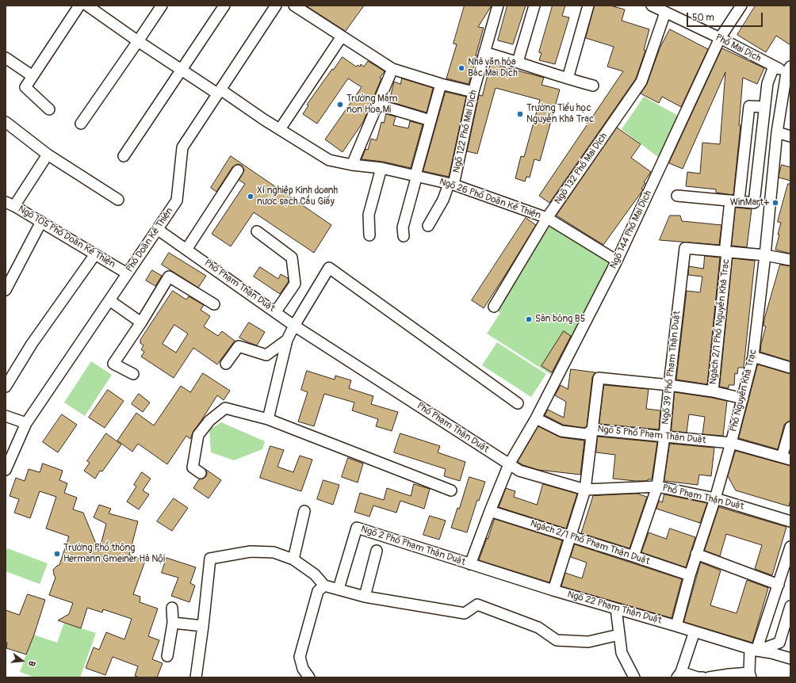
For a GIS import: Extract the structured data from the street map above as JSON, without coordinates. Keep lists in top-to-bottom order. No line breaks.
{"streets":{"street":["Phố Mai Dịch","Ngõ 122 Phố Mai Dịch","Ngõ 132 Phố Mai Dịch","Ngõ 26 Phố Doãn Kế Thiện","Ngõ 144 Phố Mai Dịch","Ngõ 105 Phố Doãn Kế Thiện","Phố Doãn Kế Thiện","Phố Phạm Thận Duật","Ngách 2/1 Phố Nguyễn Khả Trạc","Ngõ 39 Phố Phạm Thận Duật","Phố Nguyễn Khả Trạc","Ngõ 5 Phố Phạm Thận Duật","Ngách 2/1 Phố Phạm Thận Duật","Ngõ 2 Phố Phạm Thận Duật","Ngõ 22 Phạm Thận Duật"]},"crossings":[["Phố Mai Dịch","Ngõ 132 Phố Mai Dịch"],["Phố Mai Dịch","Ngõ 144 Phố Mai Dịch"],["Phố Mai Dịch","Phố Nguyễn Khả Trạc"],["Ngõ 122 Phố Mai Dịch","Ngõ 26 Phố Doãn Kế Thiện"],["Ngõ 132 Phố Mai Dịch","Ngõ 26 Phố Doãn Kế Thiện"],["Ngõ 26 Phố Doãn Kế Thiện","Ngõ 144 Phố Mai Dịch"],["Ngõ 26 Phố Doãn Kế Thiện","Phố Doãn Kế Thiện"],["Ngõ 144 Phố Mai Dịch","Ngõ 5 Phố Phạm Thận Duật"],["Ngõ 105 Phố Doãn Kế Thiện","Phố Doãn Kế Thiện"],["Phố Doãn Kế Thiện","Phố Phạm Thận Duật"],["Phố Phạm Thận Duật","Ngõ 39 Phố Phạm Thận Duật"],["Phố Phạm Thận Duật","Phố Nguyễn Khả Trạc"],["Ngách 2/1 Phố Nguyễn Khả Trạc","Ngõ 39 Phố Phạm Thận Duật"],["Ngõ 39 Phố Phạm Thận Duật","Ngõ 5 Phố Phạm Thận Duật"],["Ngõ 39 Phố Phạm Thận Duật","Ngách 2/1 Phố Phạm Thận Duật"],["Phố Nguyễn Khả Trạc","Ngõ 5 Phố Phạm Thận Duật"],["Phố Nguyễn Khả Trạc","Ngách 2/1 Phố Phạm Thận Duật"],["Phố Nguyễn Khả Trạc","Ngõ 22 Phạm Thận Duật"],["Ngõ 2 Phố Phạm Thận Duật","Ngõ 22 Phạm Thận Duật"]],"places":["Nhà văn hóa Bắc Mai Dịch","Trường Mầm non Hoạ Mi","Trường Tiểu học Nguyễn Khả Trạc","Xí nghiệp Kinh doanh nước sạch Cầu Giấy","WinMart+","Sân bóng B5","Trường Phổ thông Hermann Gmeiner Hà Nội"],"scale_bar":"50 m","north":"right"}
